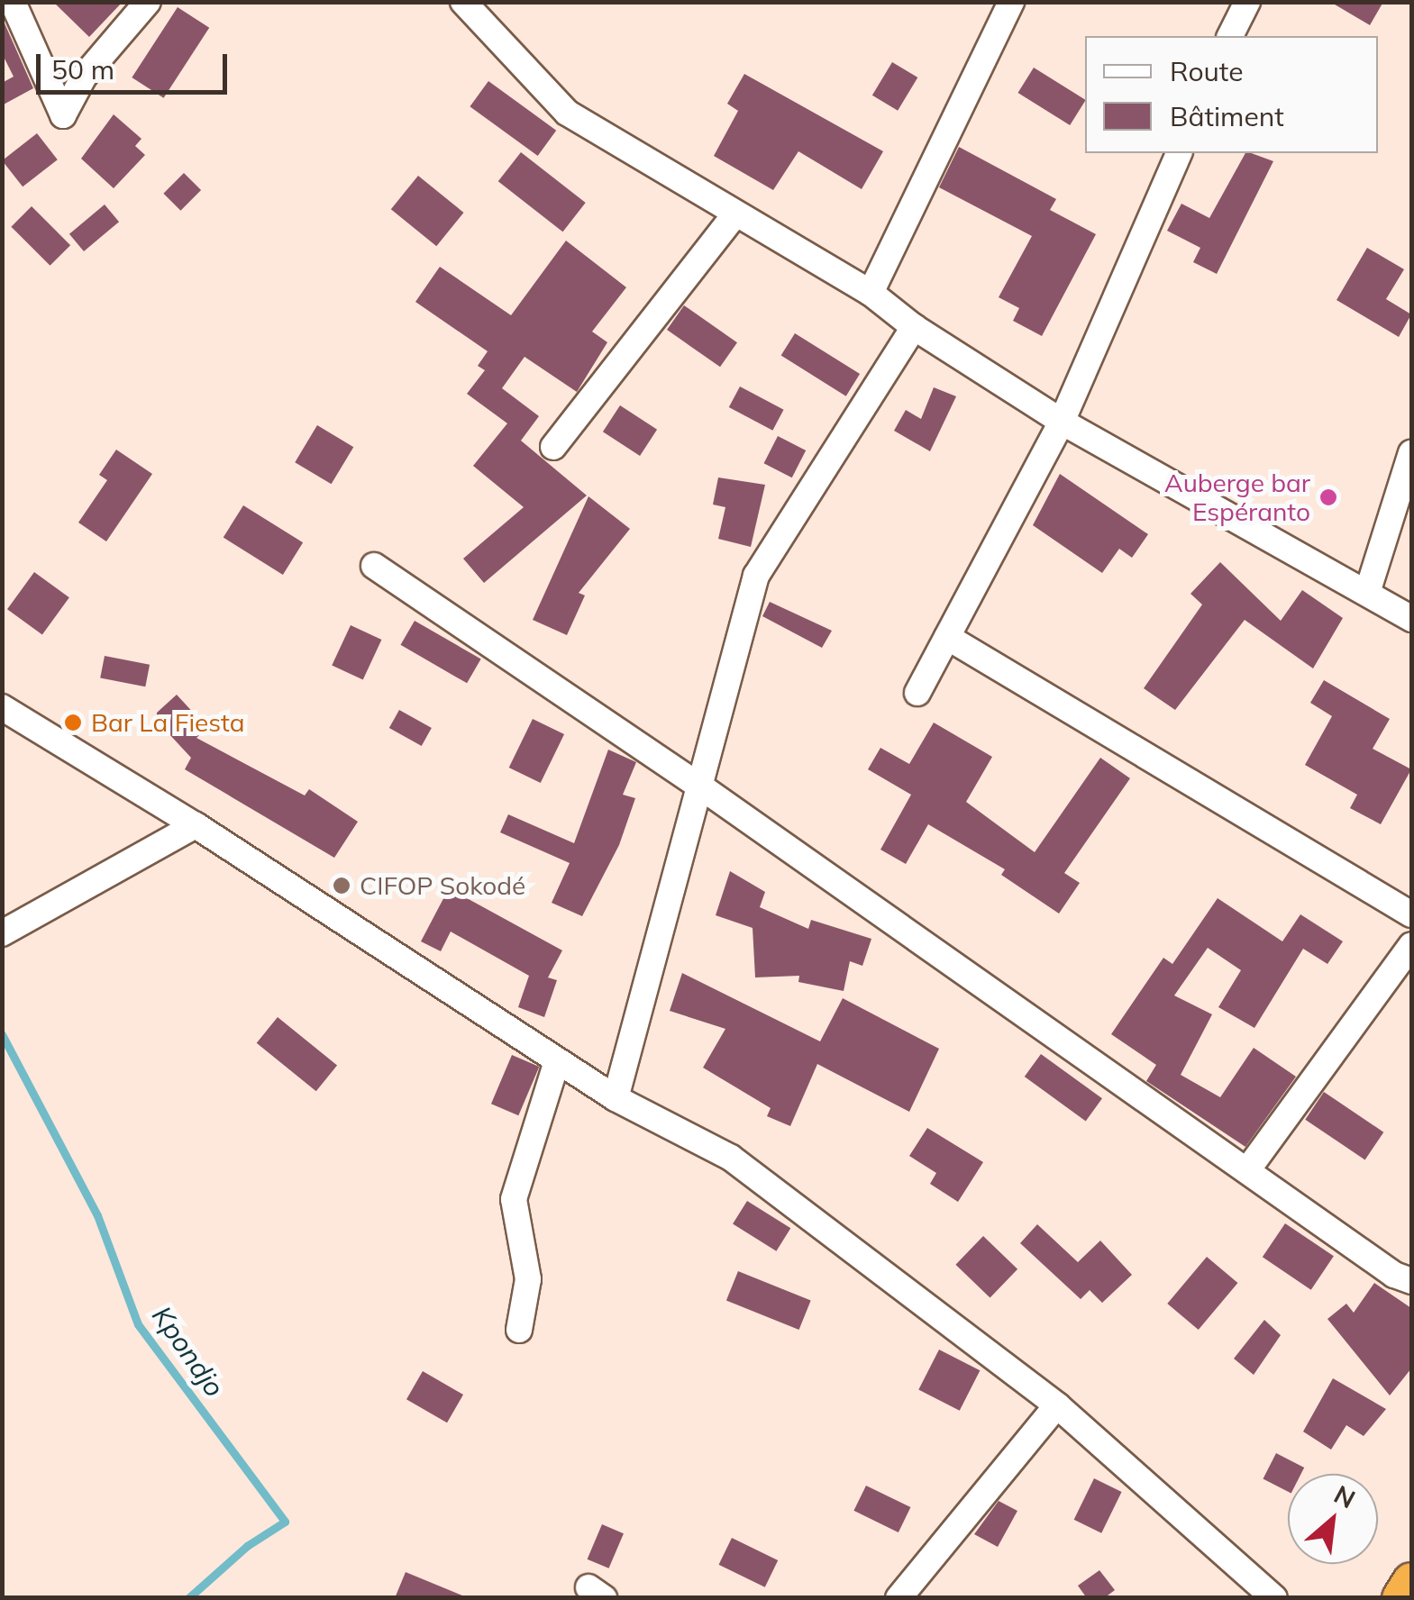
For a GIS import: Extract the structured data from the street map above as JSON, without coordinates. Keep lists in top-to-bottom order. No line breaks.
{"water":["Kpondjo"],"places":["Auberge bar Espéranto","Bar La Fiesta","CIFOP Sokodé"],"legend":["Route","Bâtiment"],"scale_bar":"50 m","north":"top right"}
